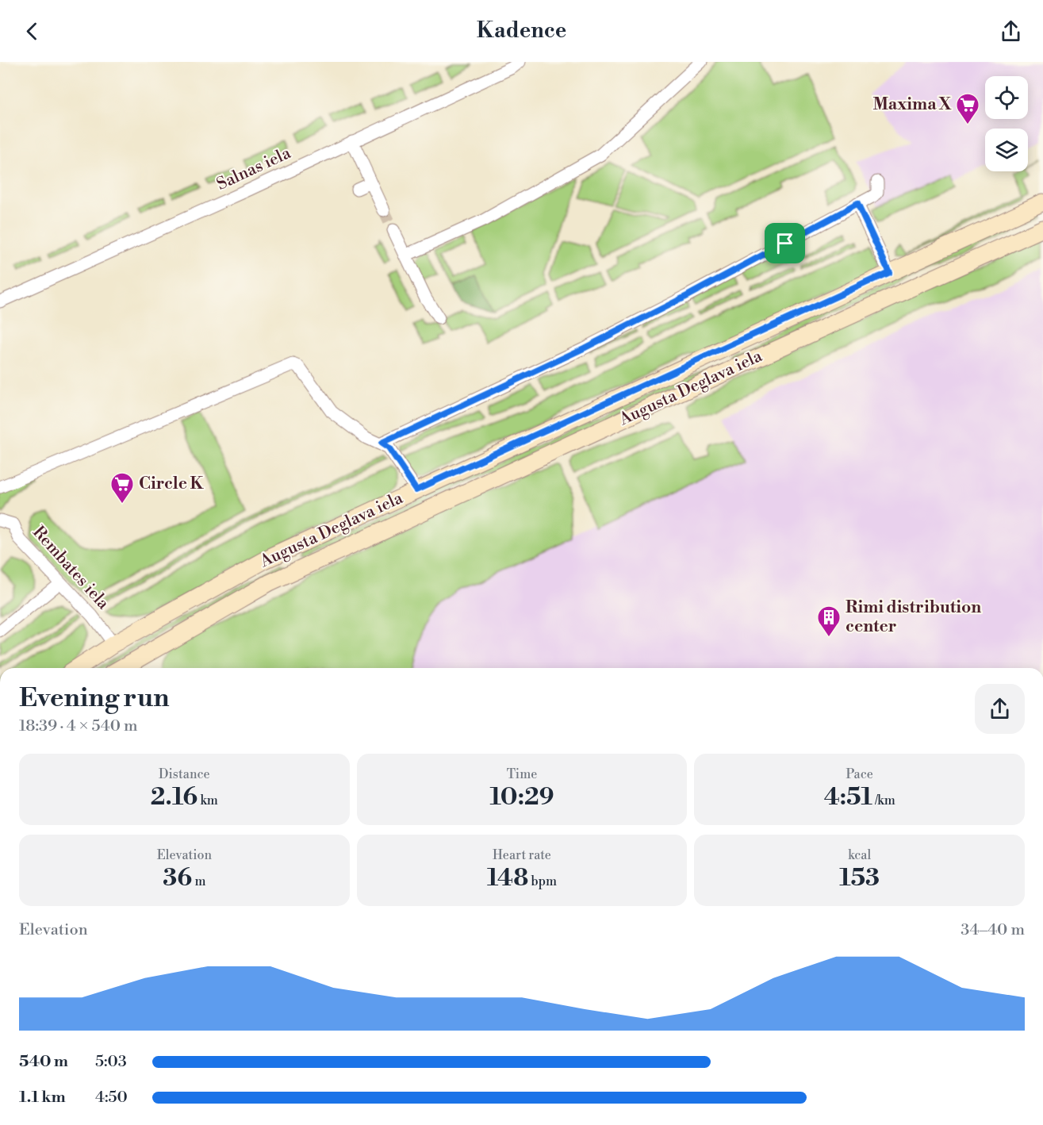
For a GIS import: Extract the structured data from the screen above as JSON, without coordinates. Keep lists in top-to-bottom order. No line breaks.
{"streets":{"main road":["Augusta Deglava iela"],"street":["Salnas iela","Rembates iela"]},"crossings":[["Augusta Deglava iela","Rembates iela"]],"places":{"supermarket":["Maxima X","Circle K"],"building":["Rimi distribution center"]},"page":{"header":"Kadence","heading":["Evening run","18:39 · 4 × 540 m"],"stats":[["Distance","2.16 km"],["Time","10:29"],["Pace","4:51 /km"],["Elevation","36 m"],["Heart rate","148 bpm"],["kcal","153"]],"chart":["Elevation","34–40 m"],"list":[{"name":"540 m","note":"5:03"},{"name":"1.1 km","note":"4:50"}]}}
